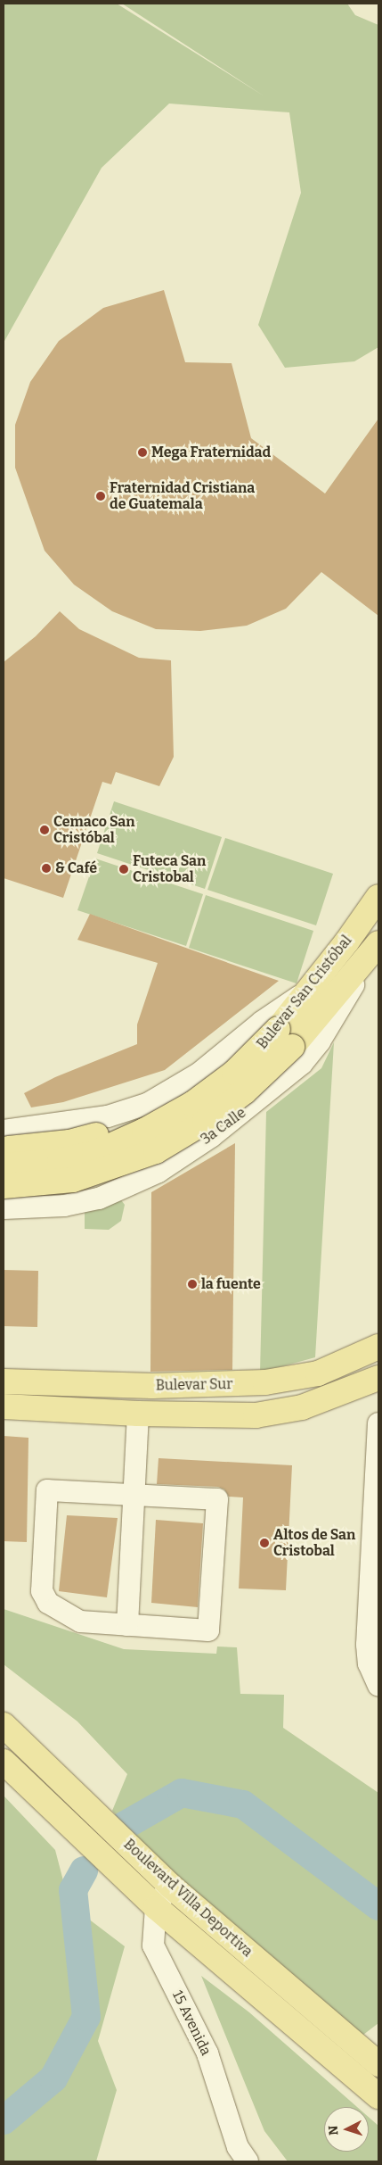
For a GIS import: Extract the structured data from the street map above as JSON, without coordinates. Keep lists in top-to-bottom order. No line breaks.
{"streets":{"main road":["Bulevar San Cristóbal","Bulevar Sur","Boulevard Villa Deportiva"],"street":["3a Calle","15 Avenida"]},"crossings":[["Bulevar San Cristóbal","3a Calle"],["Boulevard Villa Deportiva","15 Avenida"]],"places":["Mega Fraternidad","Fraternidad Cristiana de Guatemala","Cemaco San Cristóbal","& Café","Futeca San Cristobal","la fuente","Altos de San Cristobal"],"north":"left"}
